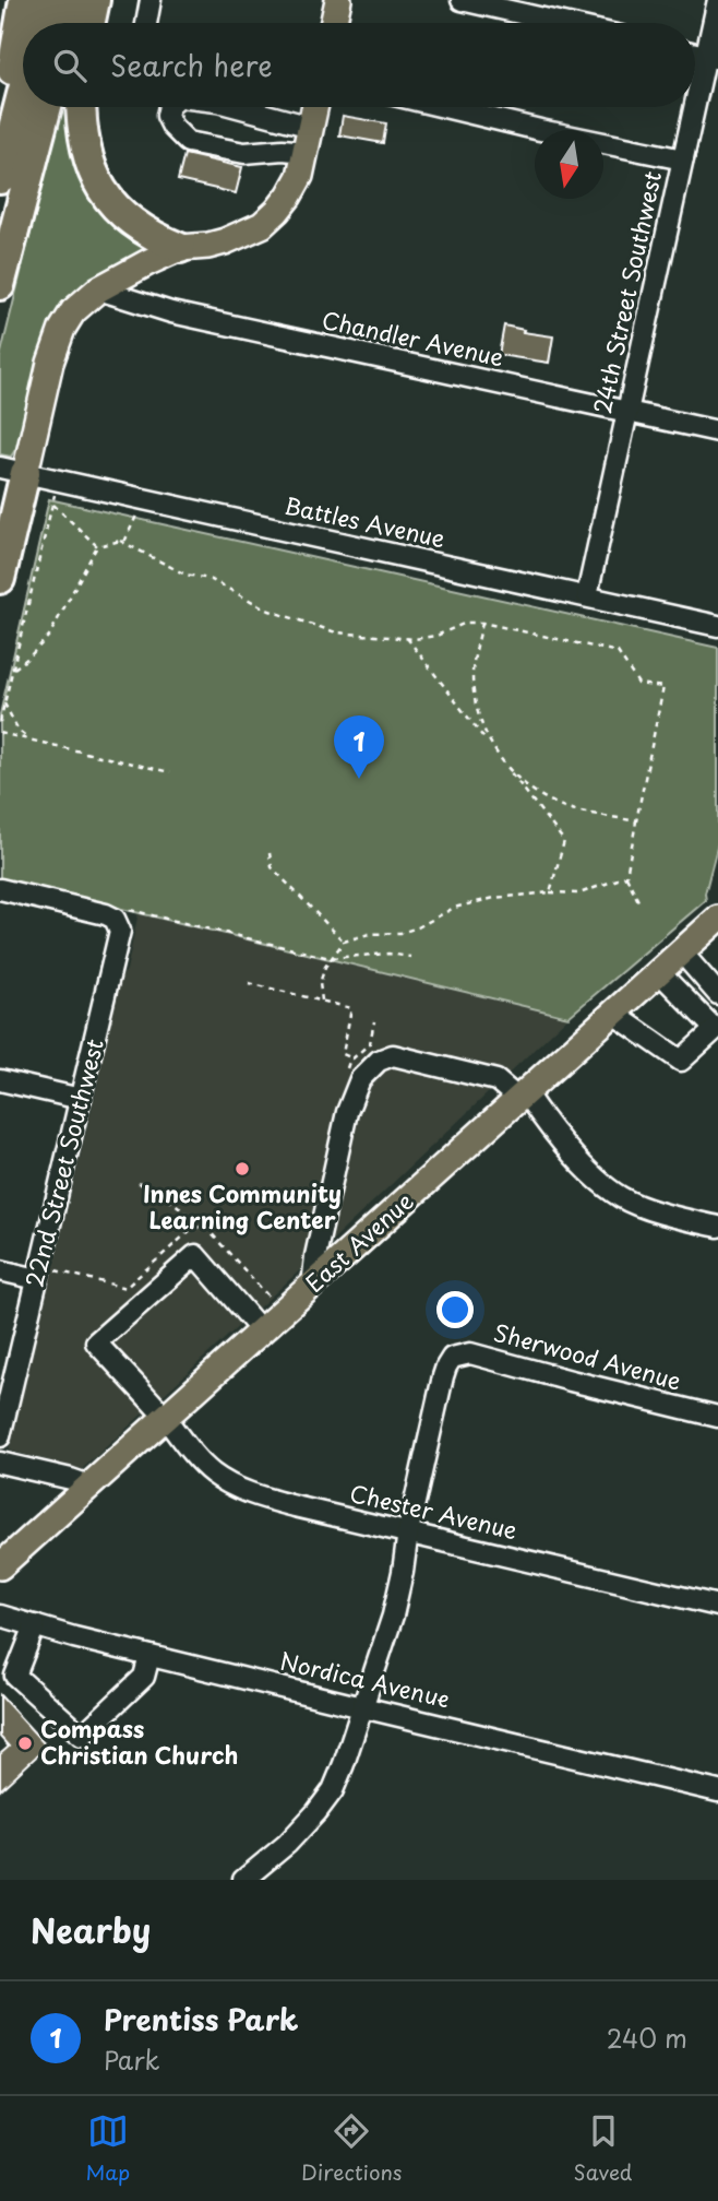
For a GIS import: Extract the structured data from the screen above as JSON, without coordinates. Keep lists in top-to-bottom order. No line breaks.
{"streets":{"main road":["East Avenue"],"street":["24th Street Southwest","Chandler Avenue","Battles Avenue","22nd Street Southwest","Sherwood Avenue","Chester Avenue","Nordica Avenue"]},"crossings":[["24th Street Southwest","Chandler Avenue"],["24th Street Southwest","Battles Avenue"],["East Avenue","Chester Avenue"],["Sherwood Avenue","Chester Avenue"],["Sherwood Avenue","Nordica Avenue"]],"places":["Innes Community Learning Center","Compass Christian Church"],"north":"bottom","page":{"search":"Search here","pins":"1","heading":"Nearby","list":[{"mark":"1","name":"Prentiss Park","note":"Park","value":"240 m"}],"nav":["Map","Directions","Saved"]}}
